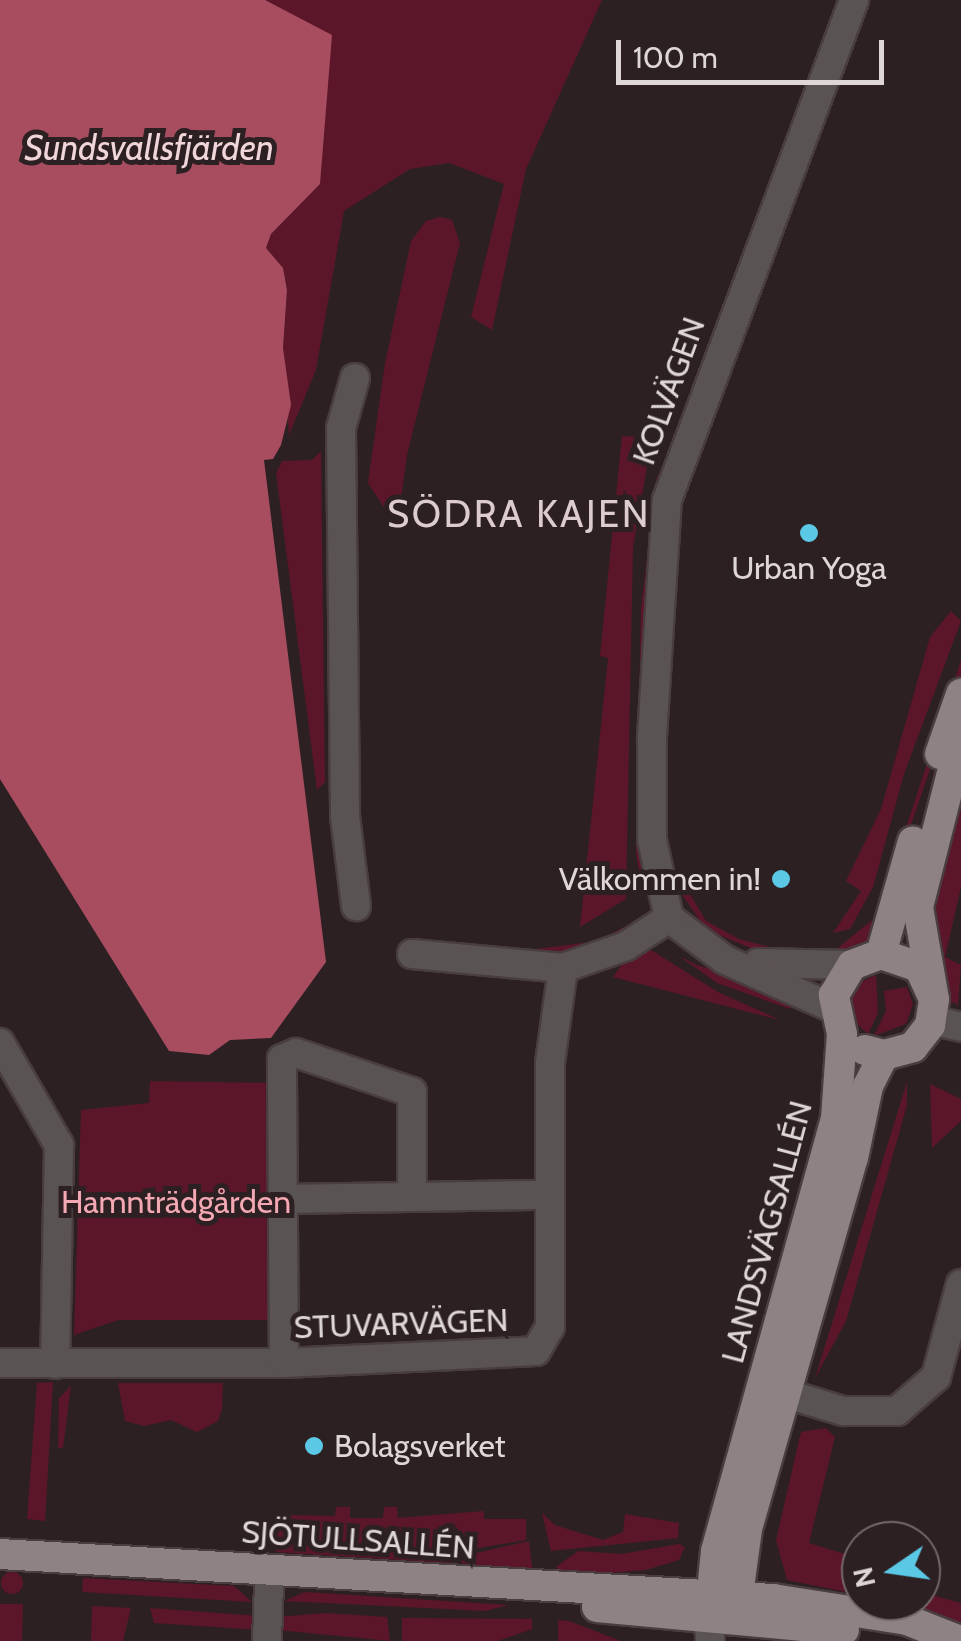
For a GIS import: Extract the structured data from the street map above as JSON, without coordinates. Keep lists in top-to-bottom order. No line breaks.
{"streets":{"main road":["LANDSVÄGSALLÉN","SJÖTULLSALLÉN"],"street":["KOLVÄGEN","STUVARVÄGEN"]},"crossings":[["LANDSVÄGSALLÉN","SJÖTULLSALLÉN"]],"districts":["SÖDRA KAJEN"],"water":["Sundsvallsfjärden"],"parks":["Hamnträdgården"],"places":["Urban Yoga","Välkommen in!","Bolagsverket"],"scale_bar":"100 m","north":"left"}
